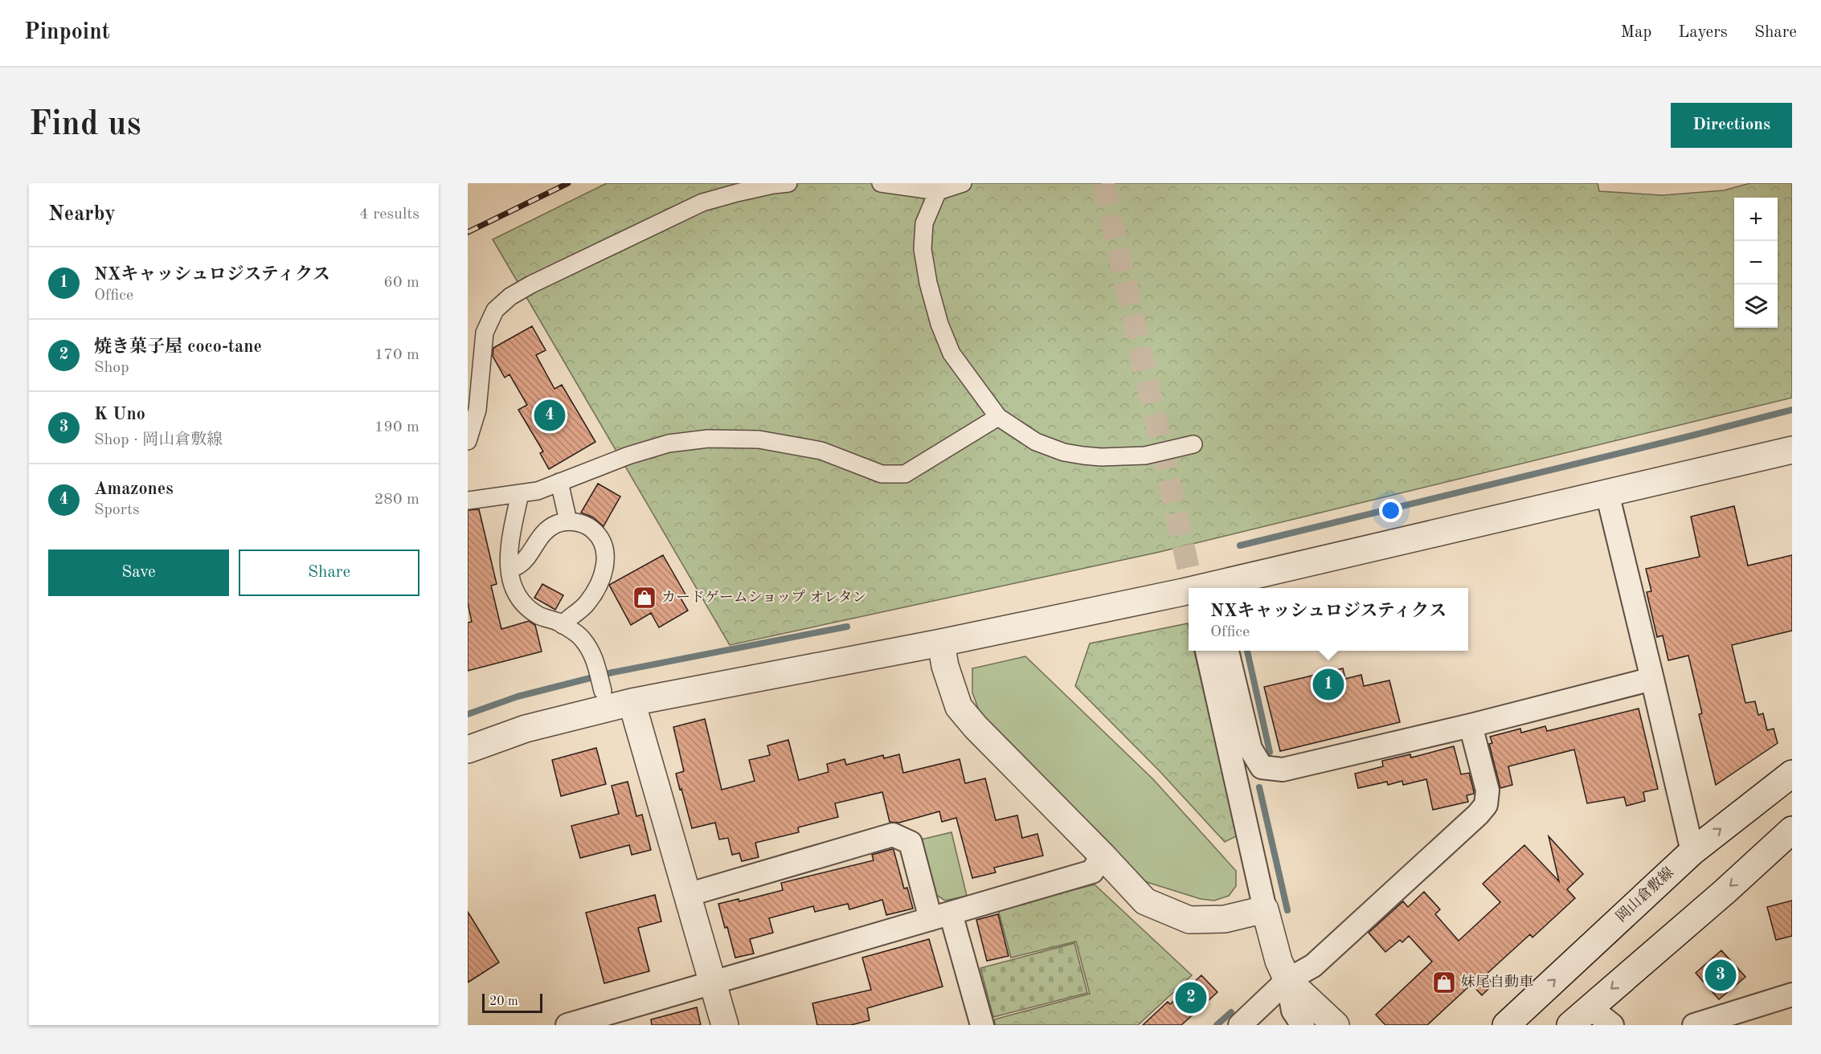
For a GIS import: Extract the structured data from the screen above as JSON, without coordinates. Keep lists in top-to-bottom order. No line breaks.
{"streets":{"street":["岡山倉敷線"]},"places":{"shop":["カードゲームショップ オレタン","妹尾自動車"]},"scale_bar":"20 m","page":{"header":"Pinpoint","nav":["Map","Layers","Share"],"buttons":["Directions",["Save","Share"]],"title":"Find us","heading":["Nearby","4 results"],"map_buttons":["+","−"],"list":[{"mark":"1","name":"NXキャッシュロジスティクス","note":"Office","value":"60 m"},{"mark":"2","name":"焼き菓子屋 coco-tane","note":"Shop","value":"170 m"},{"mark":"3","name":"K Uno","note":"Shop · 岡山倉敷線","value":"190 m"},{"mark":"4","name":"Amazones","note":"Sports","value":"280 m"}],"pins":["4","1","3","2"],"popup":["NXキャッシュロジスティクス","Office"],"scale":"20 m"}}
